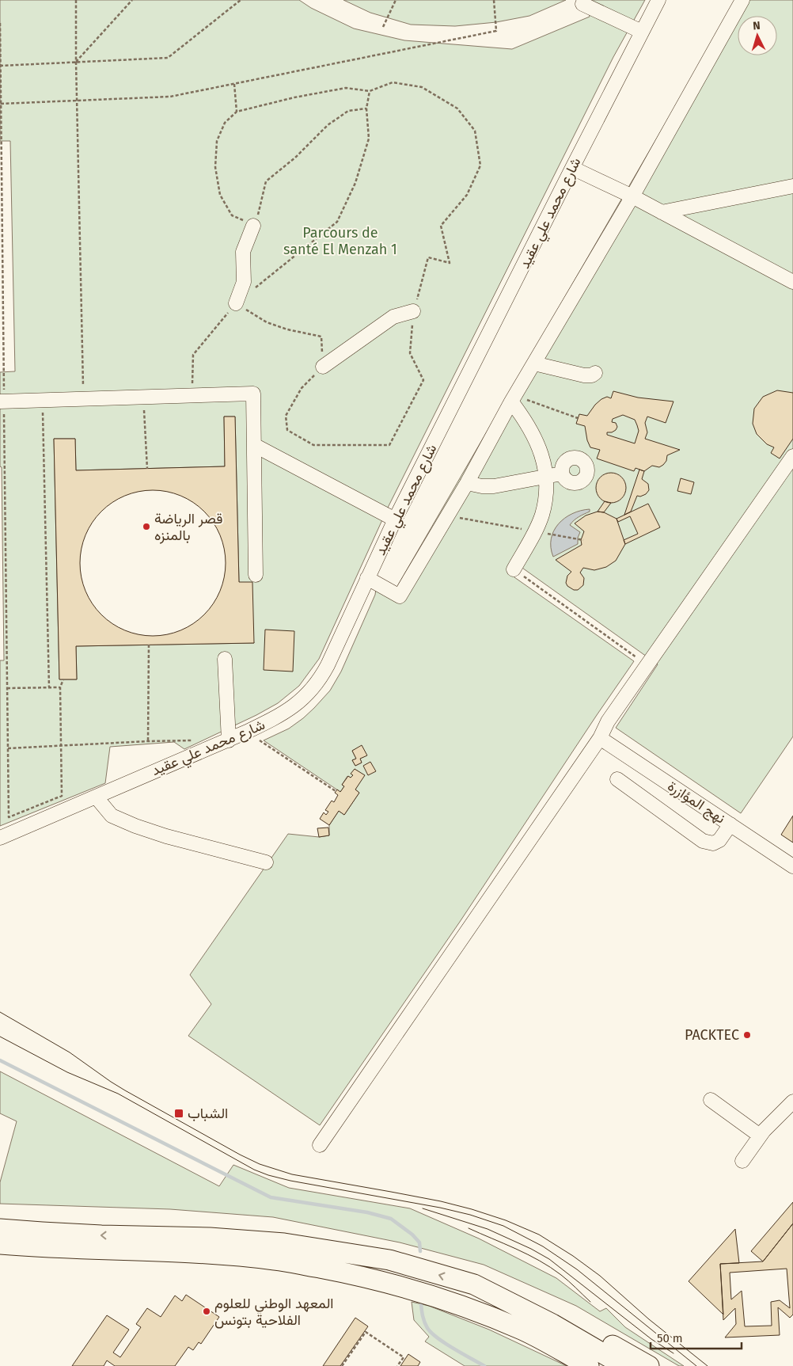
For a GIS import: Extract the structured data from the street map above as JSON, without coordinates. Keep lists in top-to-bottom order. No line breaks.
{"streets":{"street":["شارع محمد علي عقيد","نهج المؤازرة"]},"parks":["Parcours de santé El Menzah 1"],"places":{"other":["قصر الرياضة بالمنزه","PACKTEC","المعهد الوطني للعلوم الفلاحية بتونس"],"transit":["الشباب"]},"scale_bar":"50 m","north":"top"}
